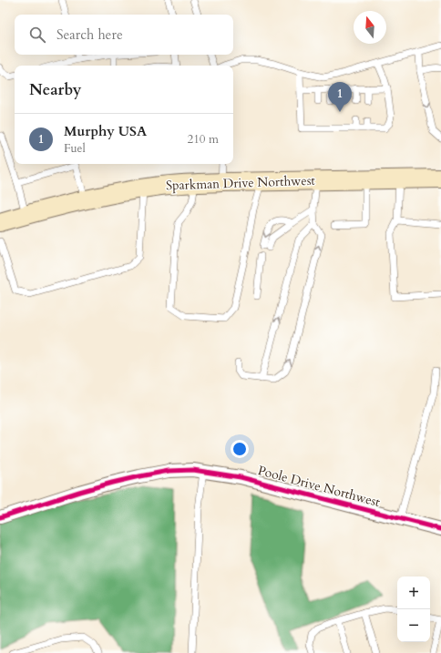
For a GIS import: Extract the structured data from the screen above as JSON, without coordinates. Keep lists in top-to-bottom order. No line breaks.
{"streets":{"main road":["Sparkman Drive Northwest"],"street":["Poole Drive Northwest"]},"north":"top","page":{"search":"Search here","heading":"Nearby","pins":"1","list":[{"mark":"1","name":"Murphy USA","note":"Fuel","value":"210 m"}],"map_buttons":["+","−"]}}
